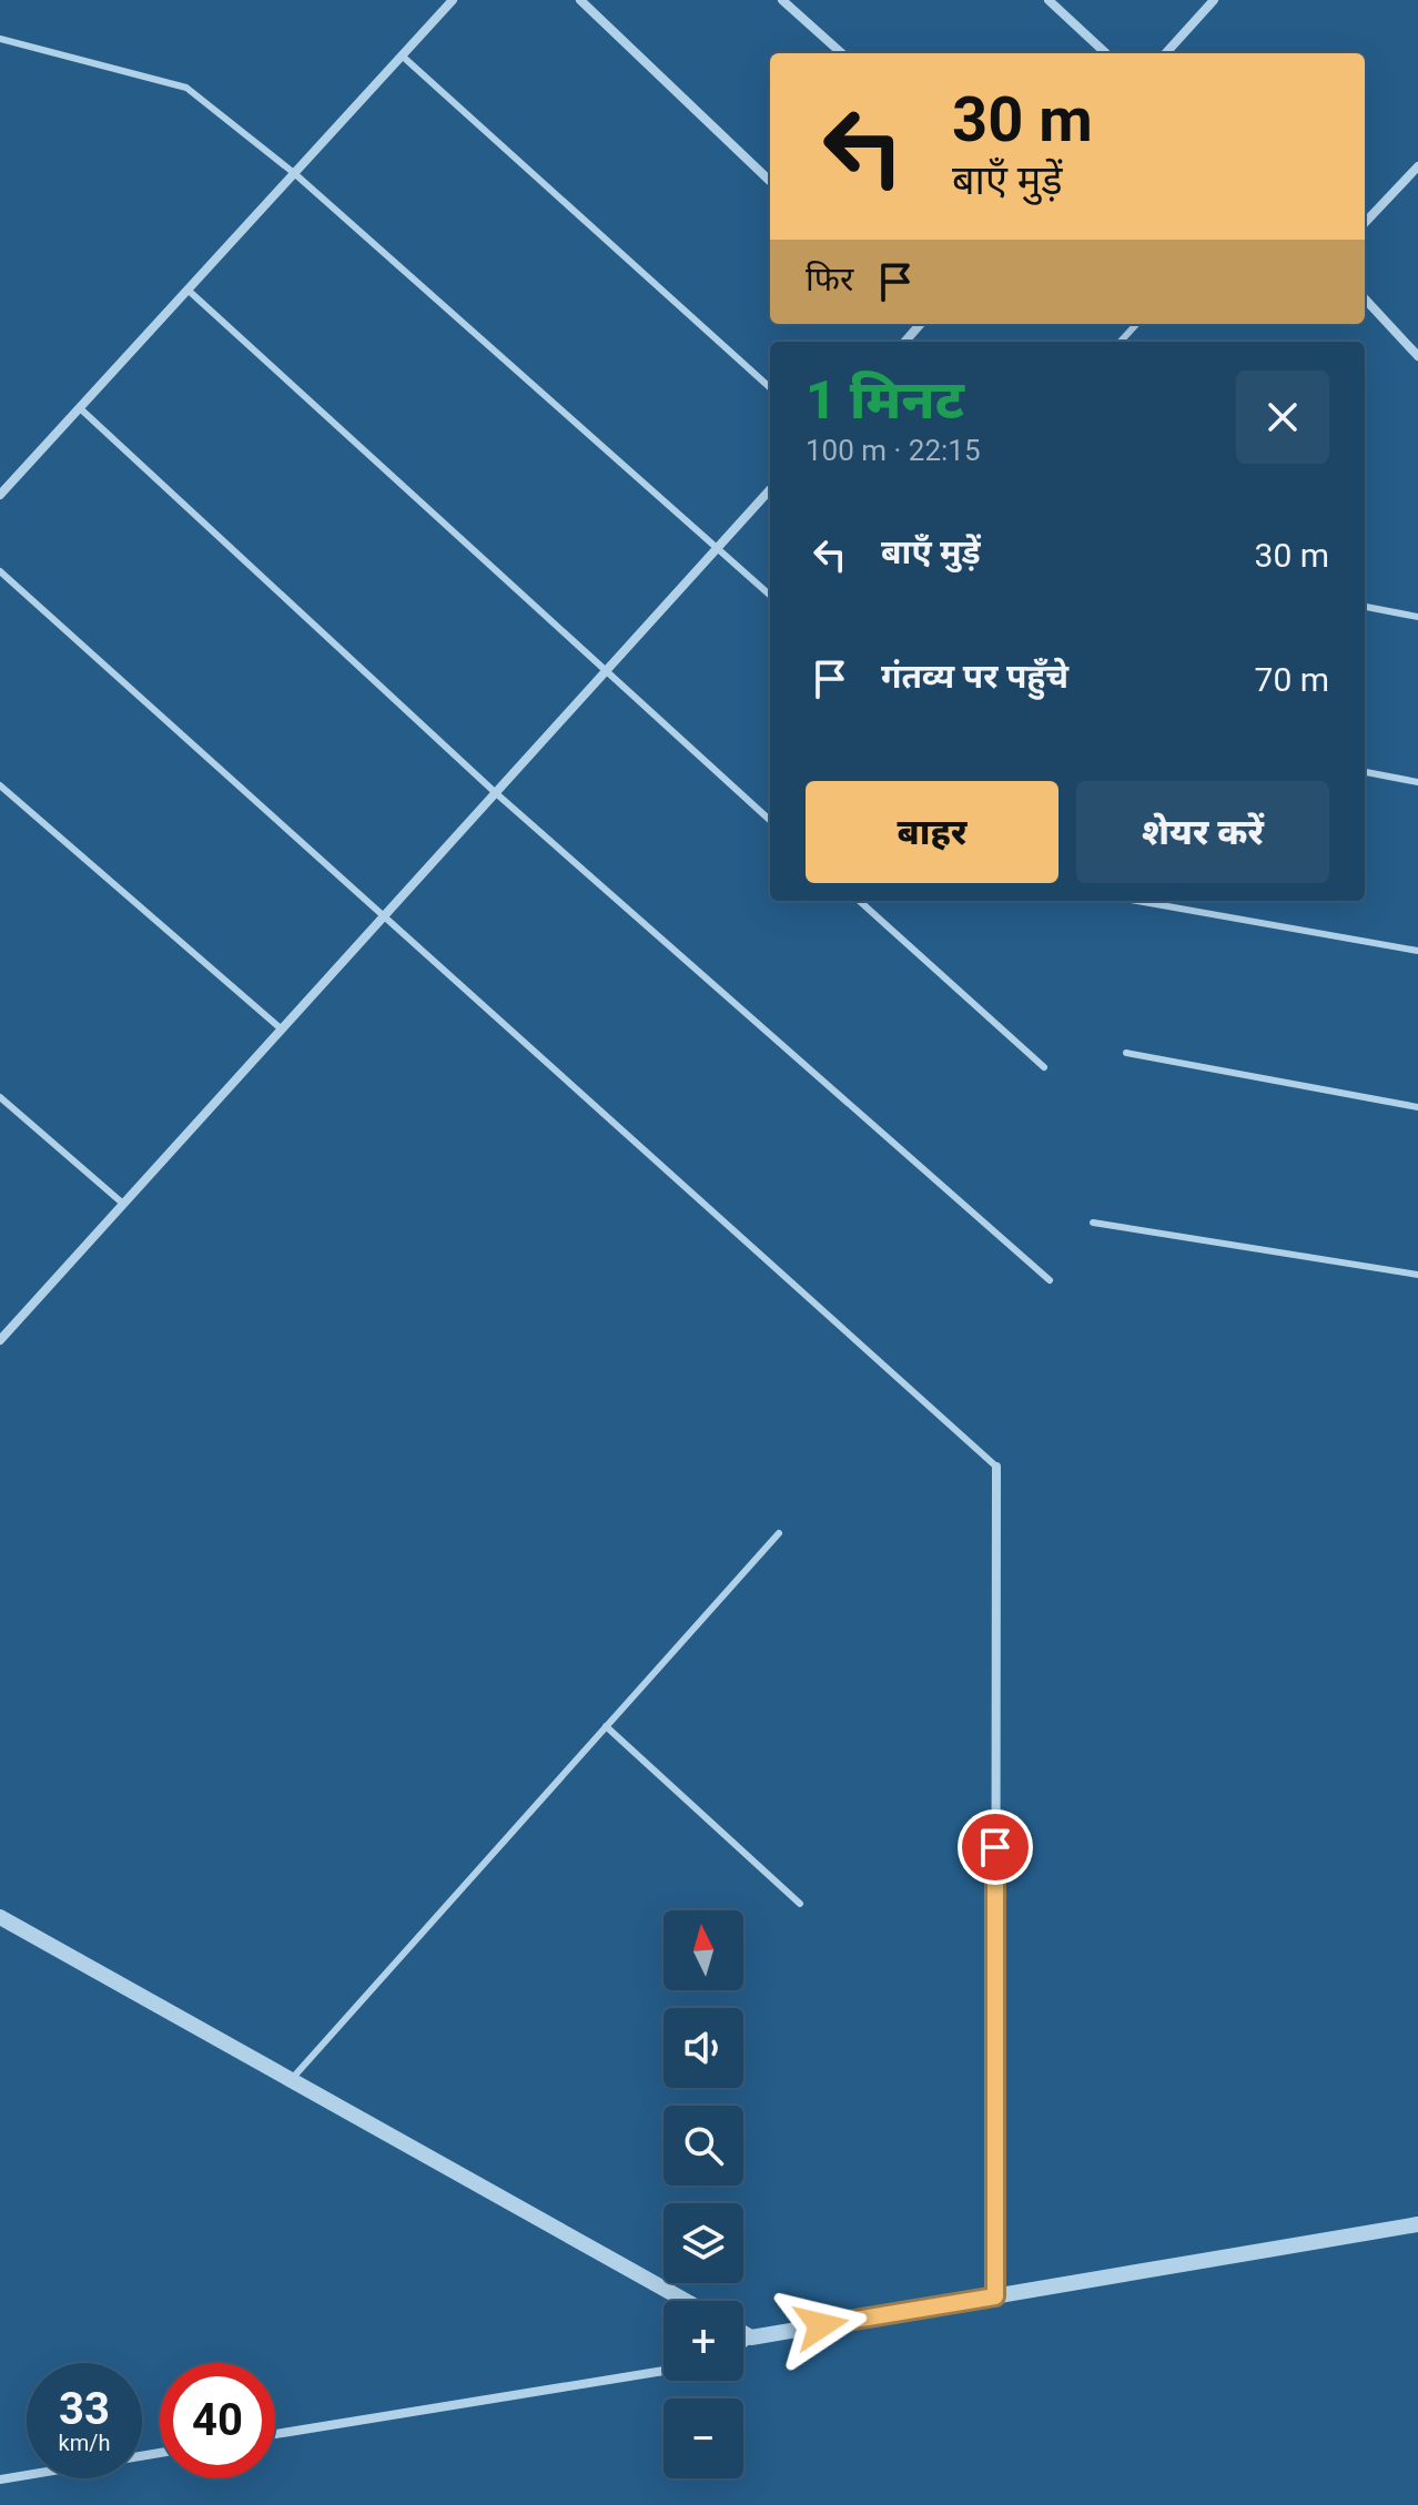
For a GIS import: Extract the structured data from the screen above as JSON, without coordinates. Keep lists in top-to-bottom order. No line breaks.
{"north":"top","page":{"turn":["30 m","बाएँ मुड़ें"],"then":"फिर","heading":["1 मिनट","100 m · 22:15"],"list":[{"name":"बाएँ मुड़ें","value":"30 m"},{"name":"गंतव्य पर पहुँचे","value":"70 m"}],"buttons":["बाहर","शेयर करें"],"map_buttons":["+","−"],"speed":"33 km/h","limit":"40"}}
